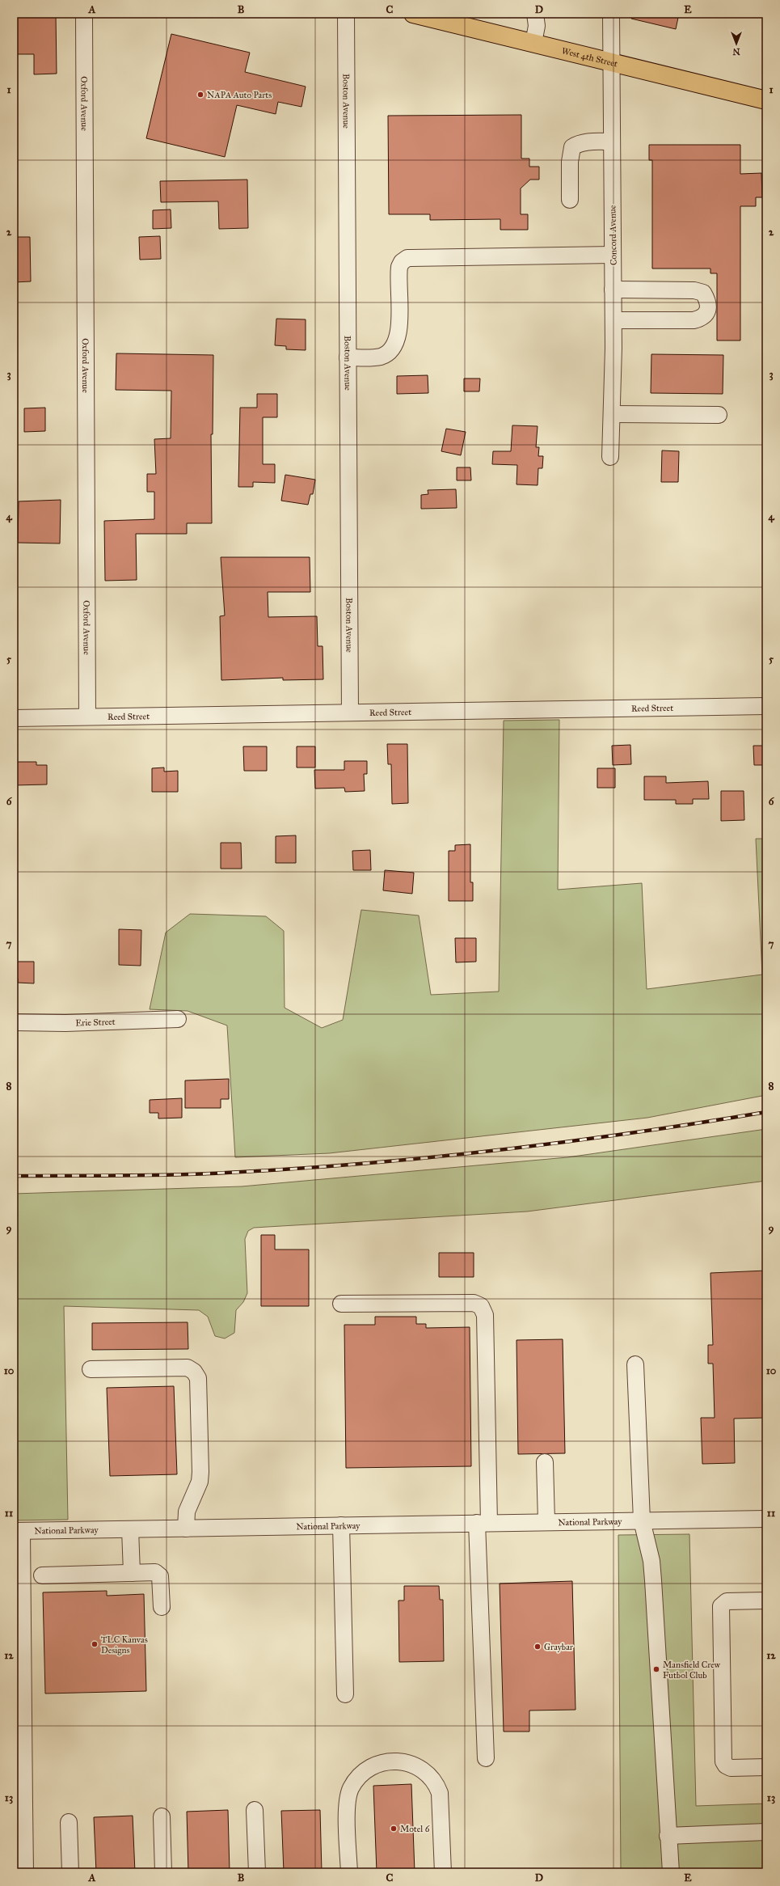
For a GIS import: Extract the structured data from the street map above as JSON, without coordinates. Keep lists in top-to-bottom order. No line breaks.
{"streets":{"main road":["West 4th Street"],"street":["Boston Avenue","Oxford Avenue","Concord Avenue","Reed Street","Erie Street","National Parkway"]},"crossings":[["West 4th Street","Concord Avenue"],["Boston Avenue","Reed Street"],["Oxford Avenue","Reed Street"]],"places":["NAPA Auto Parts","TLC Kanvas Designs","Graybar","Mansfield Crew Futbol Club","Motel 6"],"north":"bottom","grid":{"columns":["A","B","C","D","E"],"rows":["1","2","3","4","5","6","7","8","9","10","11","12","13"]}}
